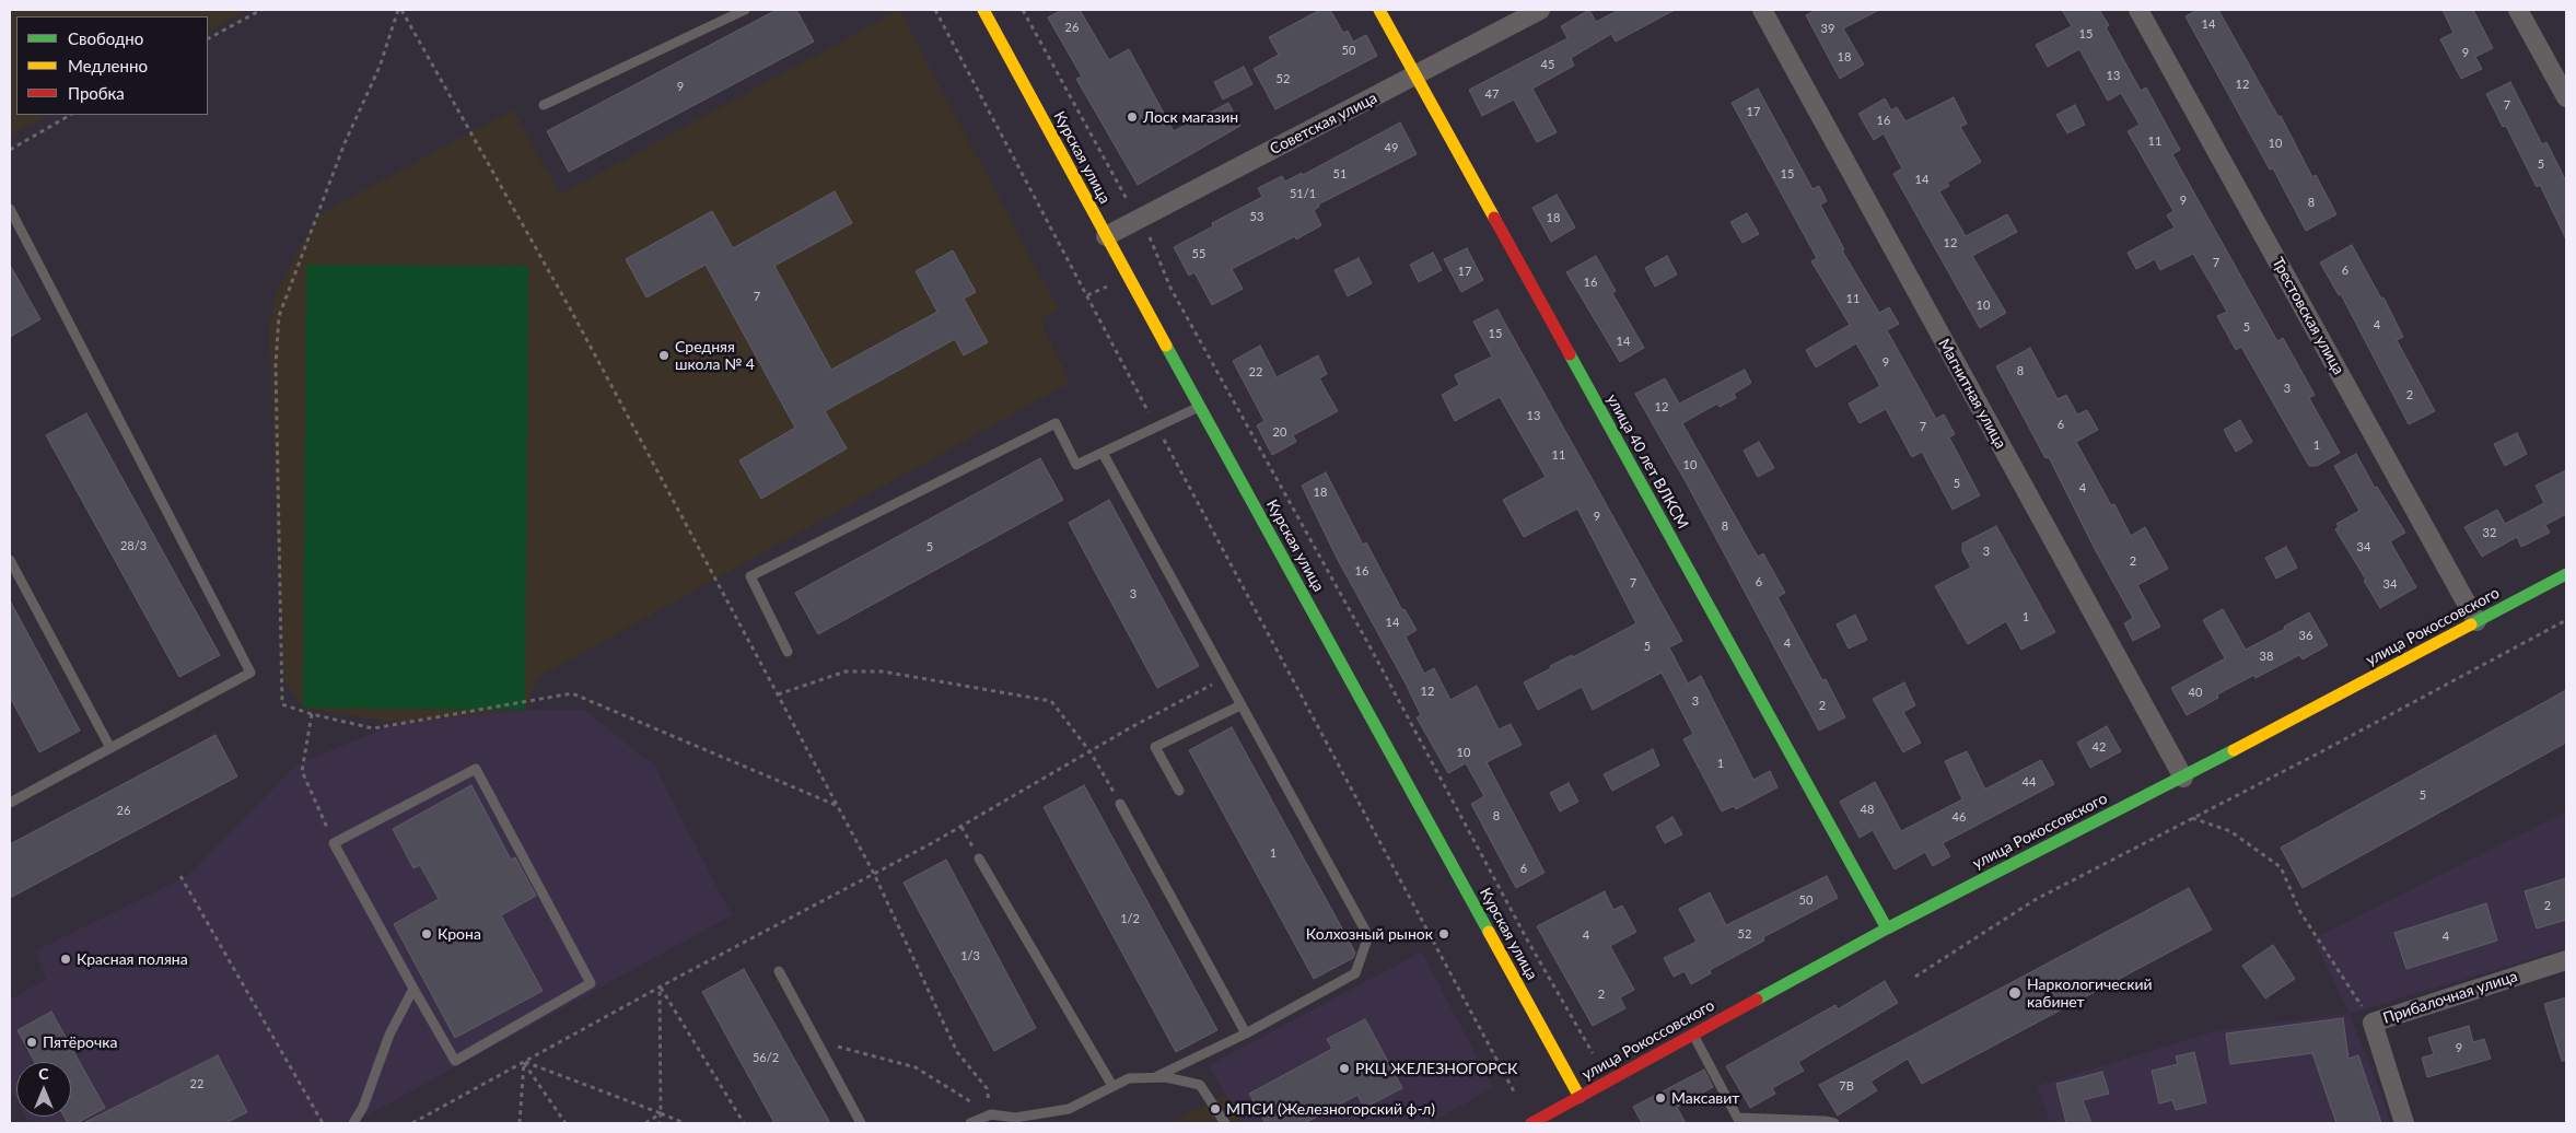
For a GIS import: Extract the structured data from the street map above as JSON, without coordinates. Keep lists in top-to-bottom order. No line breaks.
{"streets":{"main road":["Курская улица","улица 40 лет ВЛКСМ","улица Рокоссовского"],"street":["Советская улица","Трестовская улица","Магнитная улица","Прибалочная улица"]},"crossings":[["Советская улица","Курская улица"],["Советская улица","улица 40 лет ВЛКСМ"],["Курская улица","улица Рокоссовского"],["Трестовская улица","улица Рокоссовского"],["Магнитная улица","улица Рокоссовского"],["улица 40 лет ВЛКСМ","улица Рокоссовского"]],"places":["Лоск магазин","Средняя школа № 4","Крона","Колхозный рынок","Красная поляна","Наркологический кабинет","Пятёрочка","РКЦ ЖЕЛЕЗНОГОРСК","Максавит","МПСИ (Железногорский ф-л)"],"house_numbers":["14","26","39","15","50","9","18","45","13","52","12","9","47","7","17","16","11","10","49","5","51","15","14","51/1","9","8","53","18","12","55","7","6","17","16","7","11","10","4","5","15","14","9","8","22","3","2","12","13","6","7","20","1","11","10","5","4","18","9","8","32","28/3","5","34","3","2","16","6","7","34","3","1","14","36","4","5","38","12","40","3","2","42","10","1","44","5","48","26","8","46","1","6","50","2","1/2","52","4","4","1/3","2","9","56/2","22","7В"],"legend":["Свободно","Медленно","Пробка"],"north":"top"}
